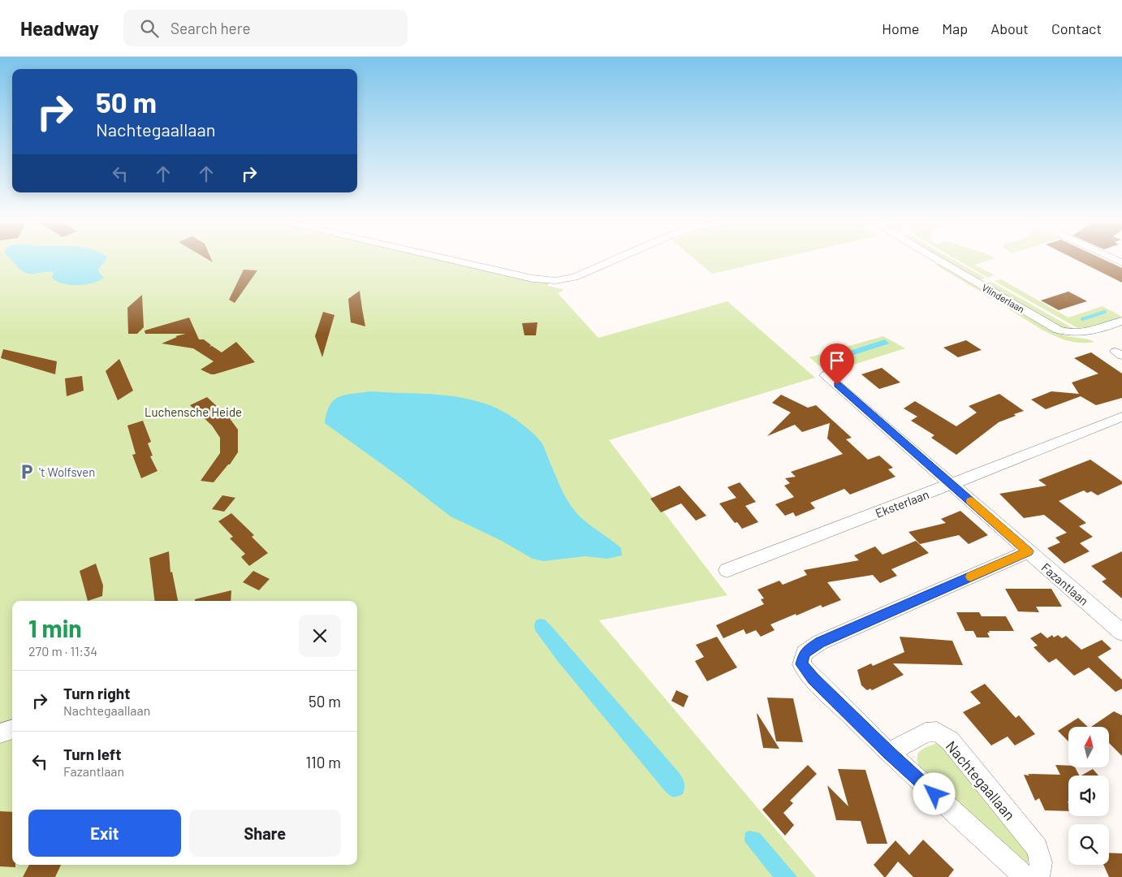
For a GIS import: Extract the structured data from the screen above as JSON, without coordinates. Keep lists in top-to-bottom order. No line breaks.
{"streets":{"street":["Vlinderlaan","Eksterlaan","Fazantlaan","Nachtegaallaan"]},"crossings":[["Eksterlaan","Fazantlaan"]],"parks":["Luchensche Heide"],"places":{"parking":["'t Wolfsven"]},"north":"top","page":{"header":"Headway","search":"Search here","nav":["Home","Map","About","Contact"],"turn":["50 m","Nachtegaallaan"],"heading":["1 min","270 m · 11:34"],"list":[{"name":"Turn right","note":"Nachtegaallaan","value":"50 m"},{"name":"Turn left","note":"Fazantlaan","value":"110 m"}],"buttons":["Exit","Share"]}}
